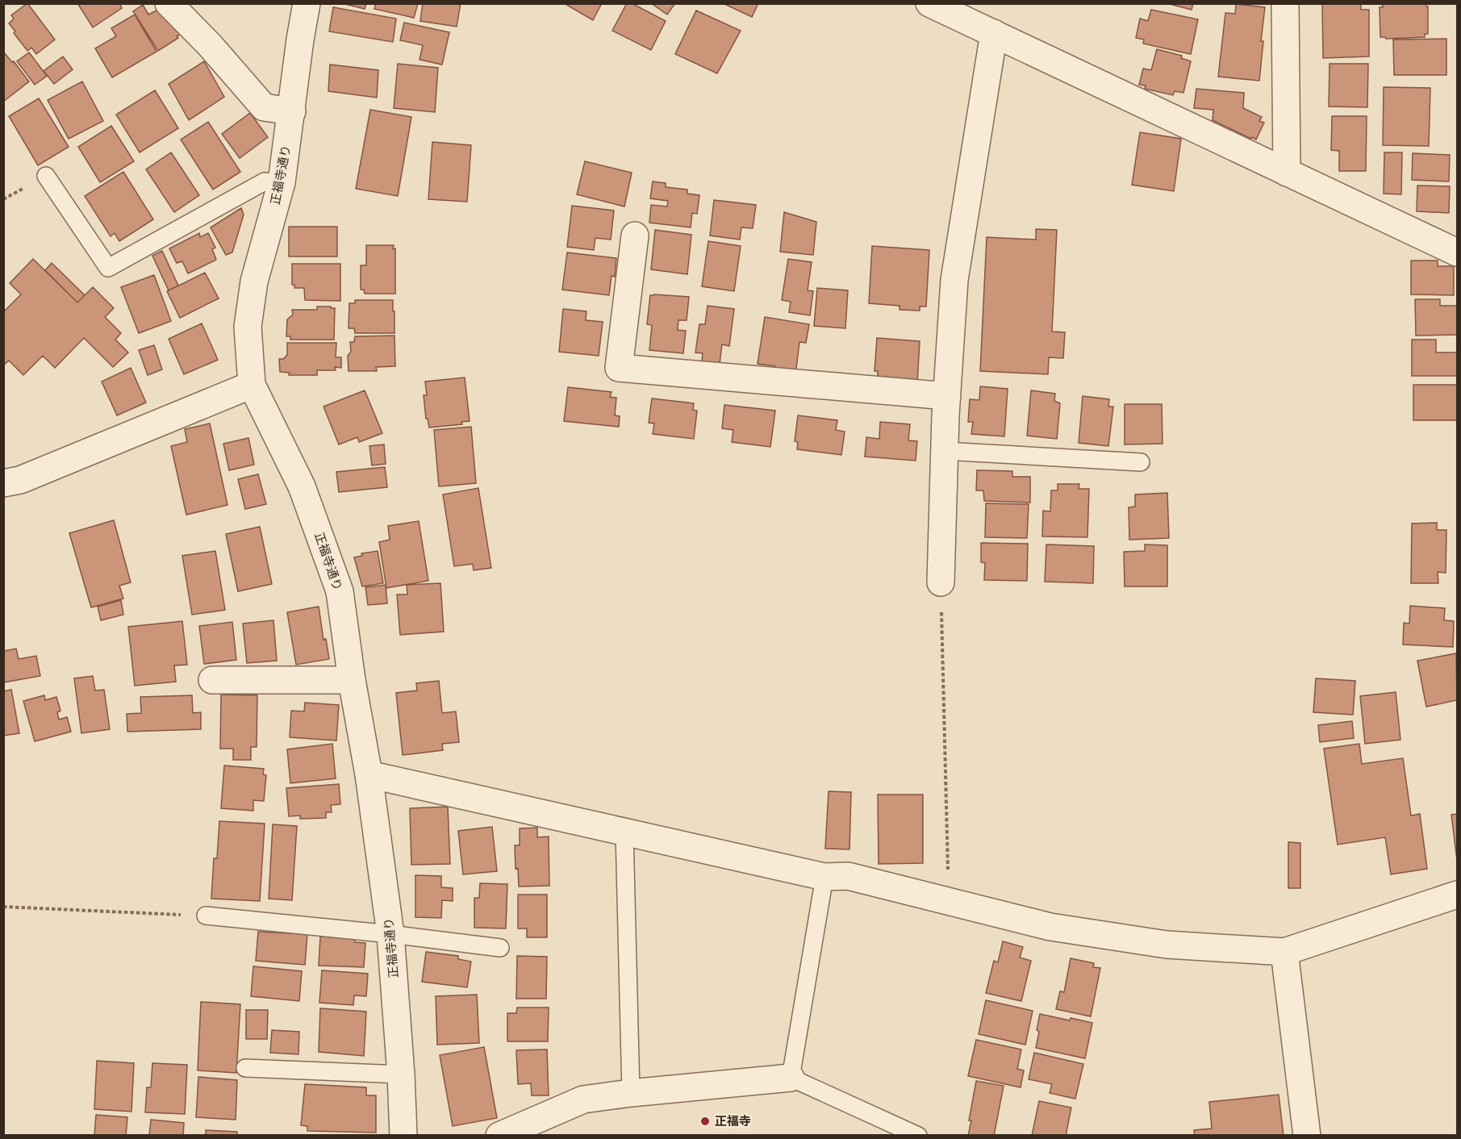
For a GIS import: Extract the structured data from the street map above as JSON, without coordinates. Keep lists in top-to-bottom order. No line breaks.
{"streets":{"street":["正福寺通り"]},"places":["正福寺"]}
